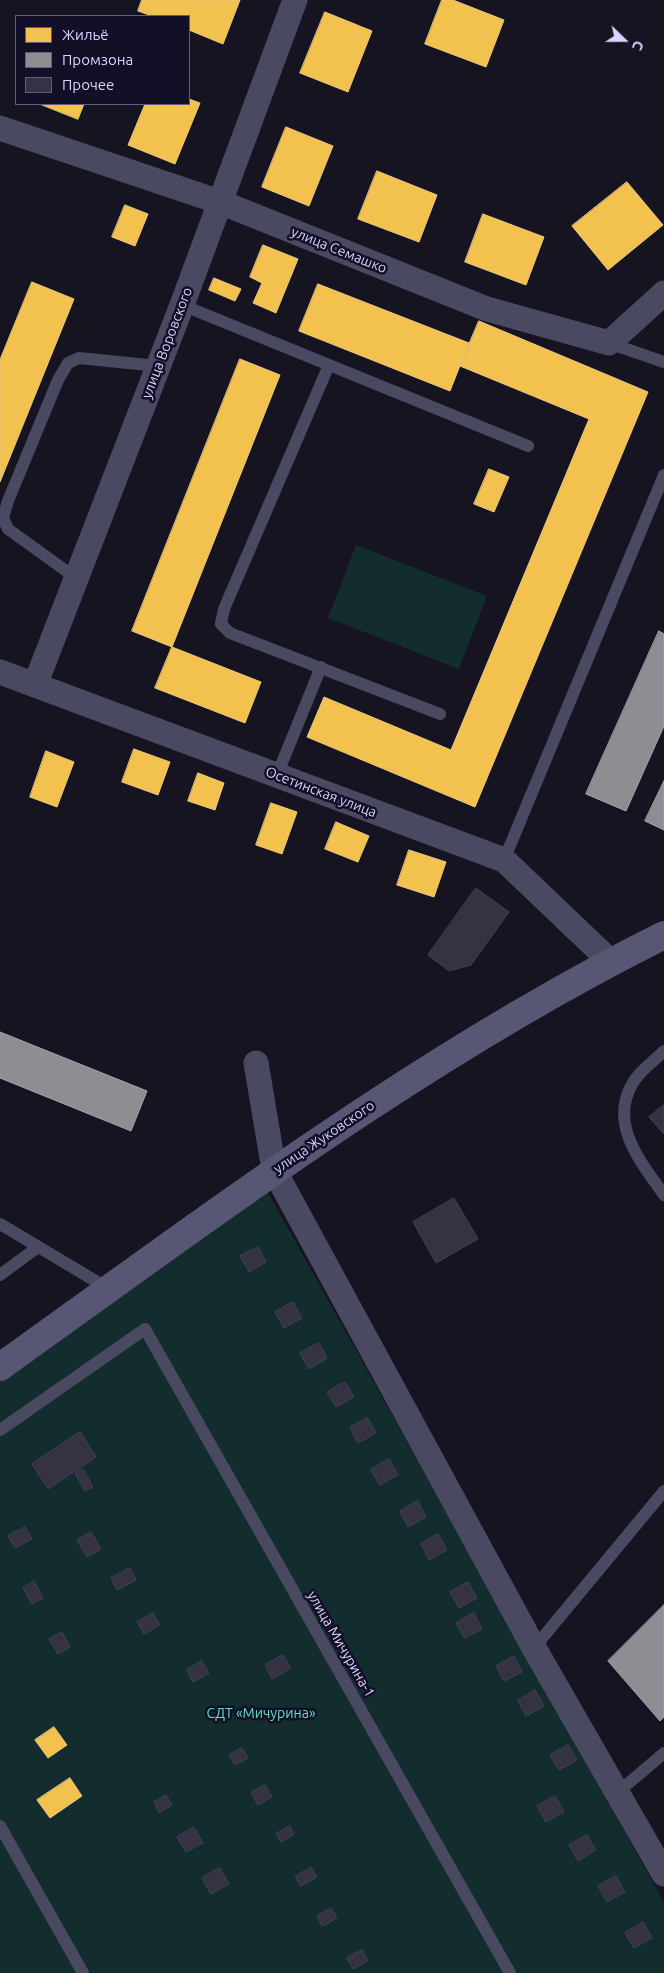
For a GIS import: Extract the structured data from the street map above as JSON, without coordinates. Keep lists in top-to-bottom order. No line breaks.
{"streets":{"main road":["улица Жуковского"],"street":["улица Семашко","улица Воровского","Осетинская улица"],"lane":["улица Мичурина-1"]},"crossings":[["улица Семашко","улица Воровского"],["улица Воровского","Осетинская улица"],["Осетинская улица","улица Жуковского"]],"parks":["СДТ «Мичурина»"],"legend":["Жильё","Промзона","Прочее"],"north":"right"}
